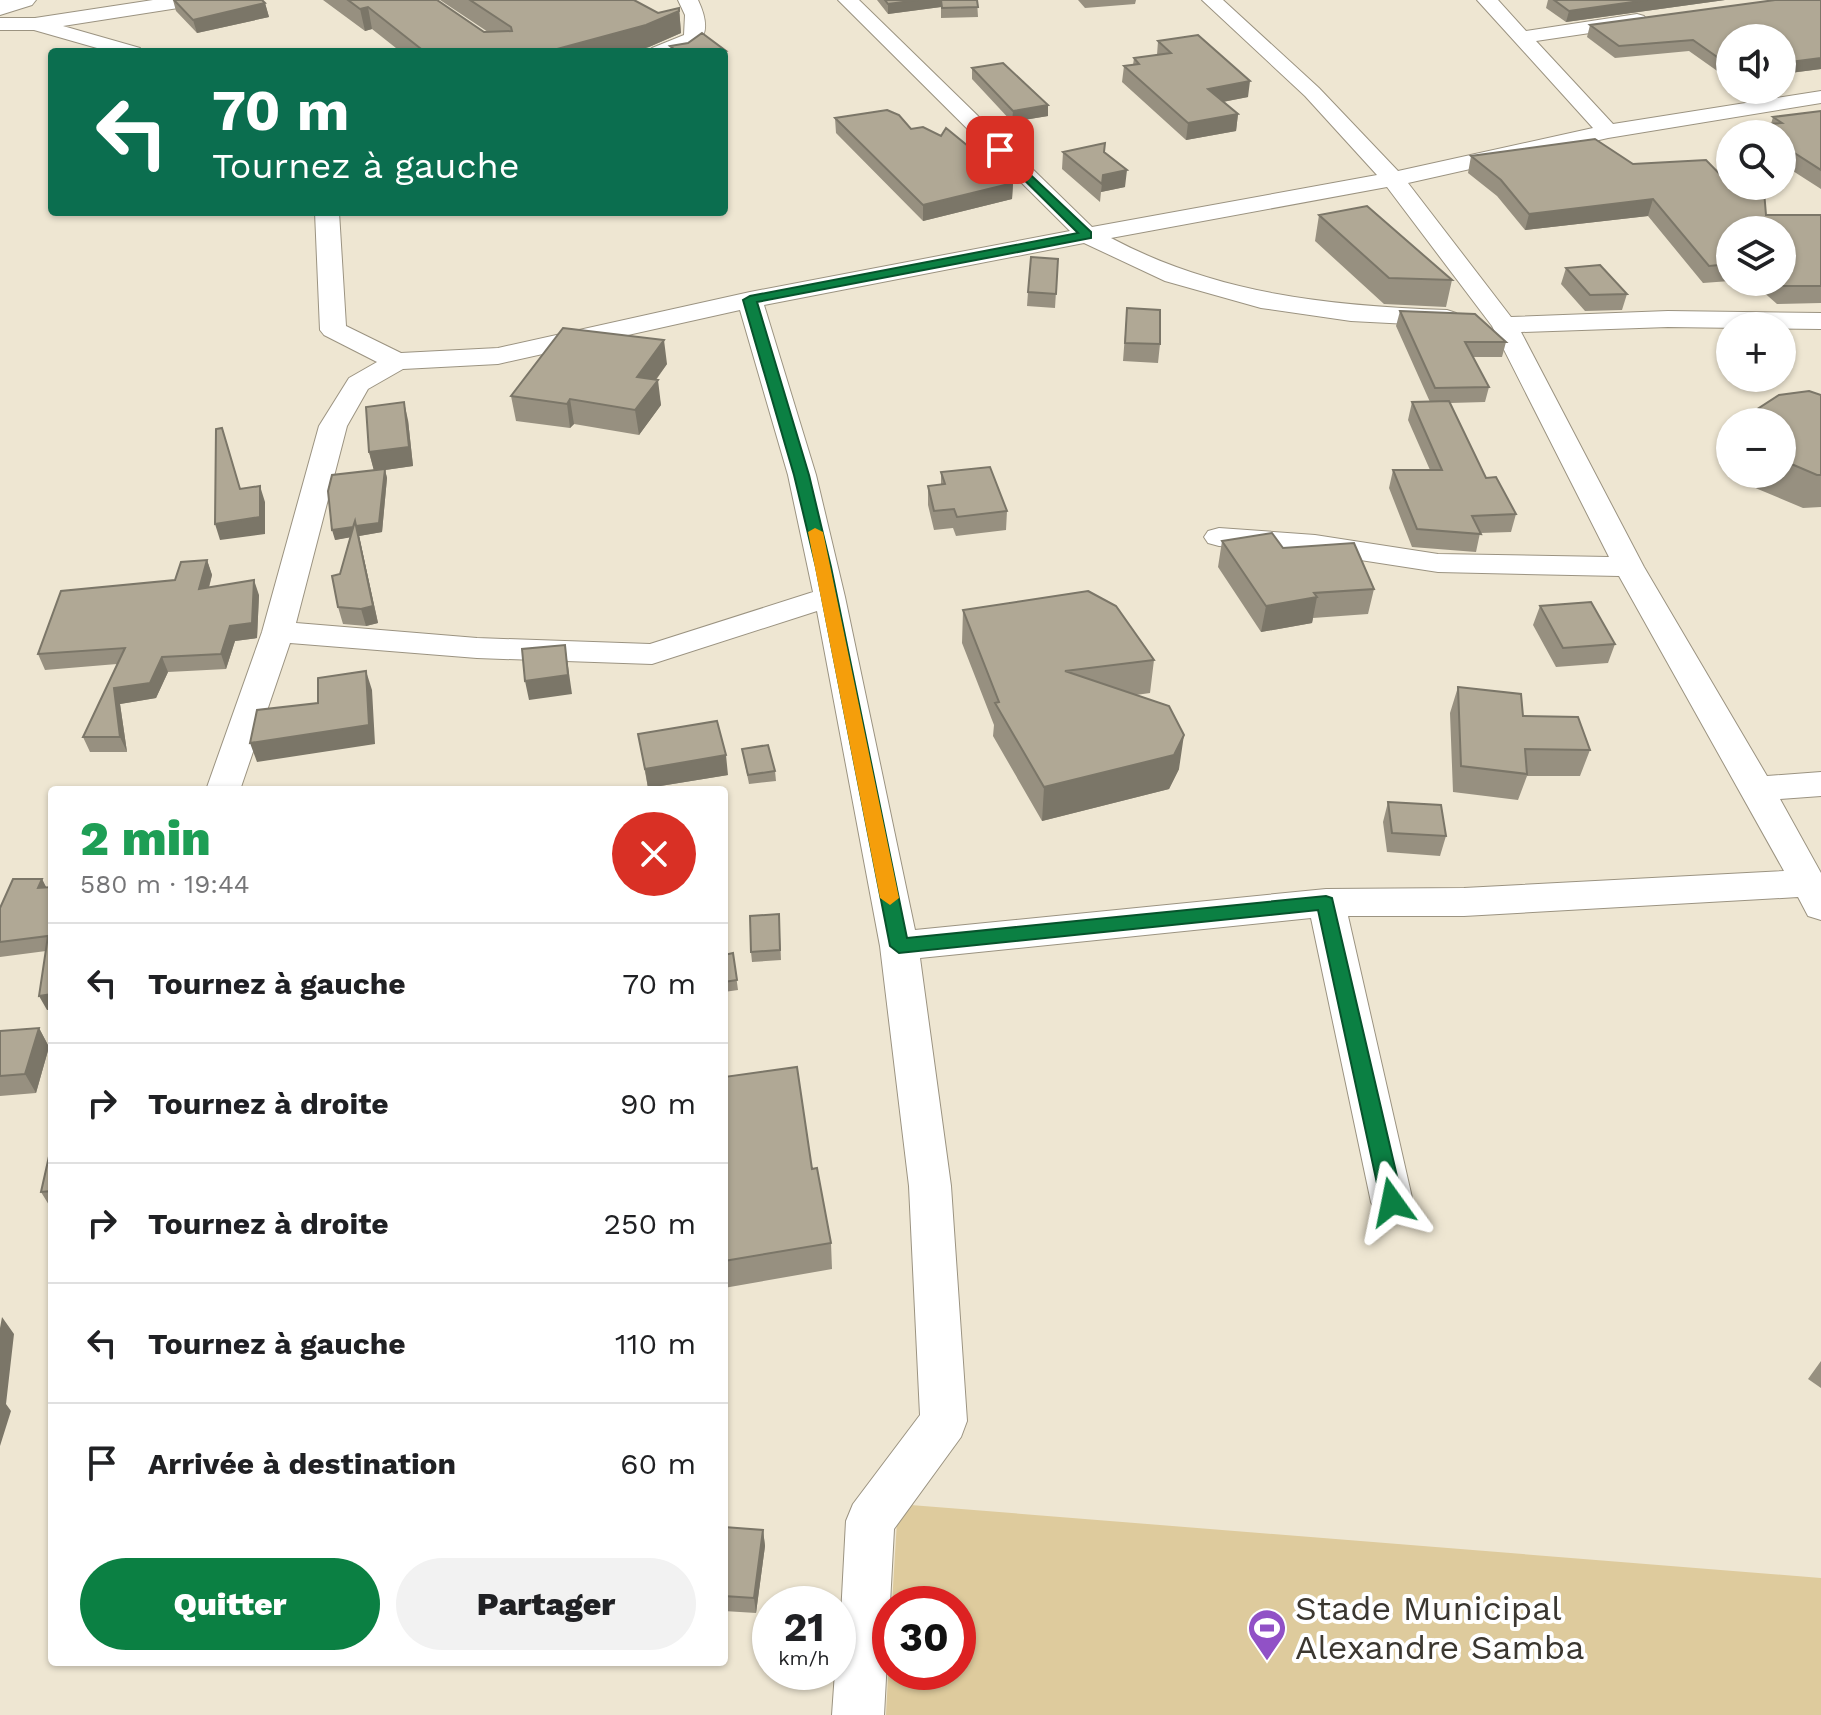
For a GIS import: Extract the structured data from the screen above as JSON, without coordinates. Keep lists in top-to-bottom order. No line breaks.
{"places":{"sports":["Stade Municipal Alexandre Samba"]},"page":{"map_buttons":["+","−"],"turn":["70 m","Tournez à gauche"],"heading":["2 min","580 m · 19:44"],"list":[{"name":"Tournez à gauche","value":"70 m"},{"name":"Tournez à droite","value":"90 m"},{"name":"Tournez à droite","value":"250 m"},{"name":"Tournez à gauche","value":"110 m"},{"name":"Arrivée à destination","value":"60 m"}],"buttons":["Quitter","Partager"],"speed":"21 km/h","limit":"30"}}
